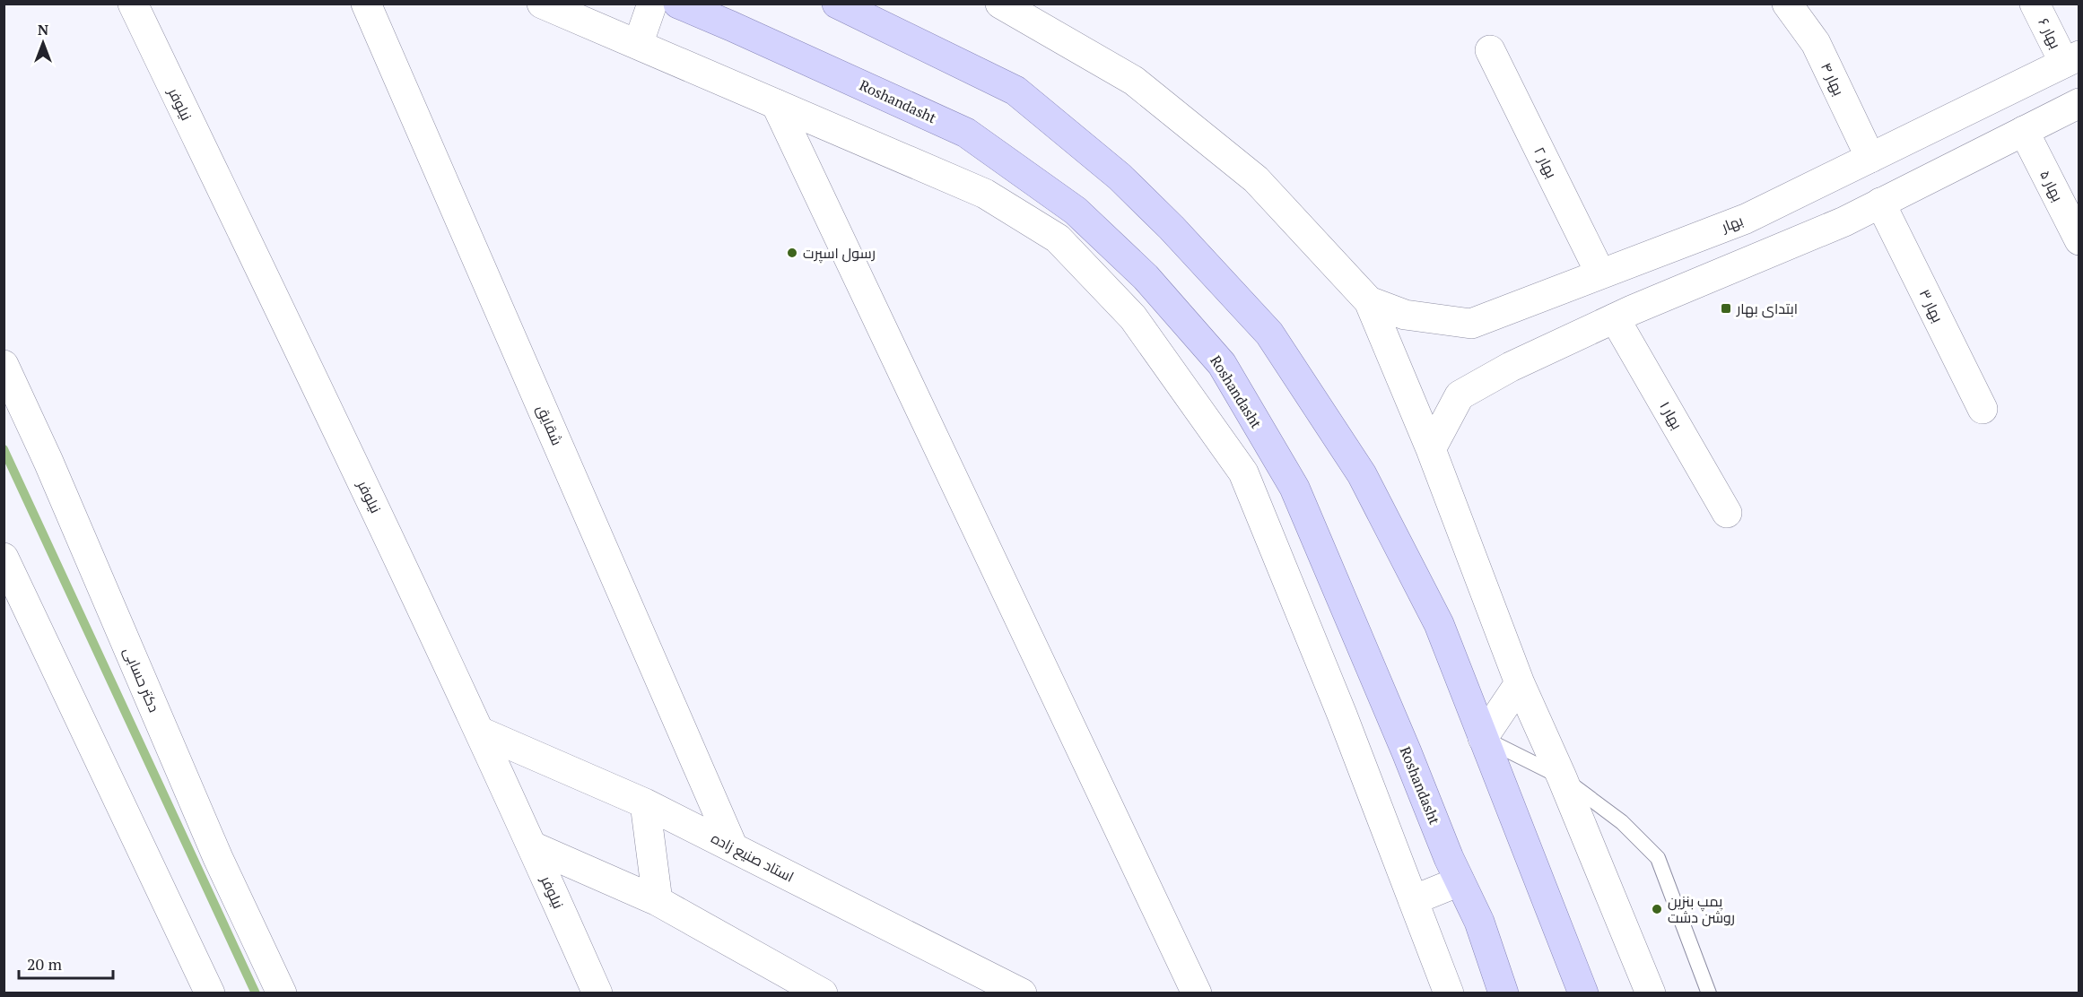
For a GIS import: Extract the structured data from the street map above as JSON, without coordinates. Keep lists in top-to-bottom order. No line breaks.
{"streets":{"main road":["Roshandasht"],"street":["بهار ۶","بهار ۴","نیلوفر","بهار ۲","بهار ۵","بهار","بهار ۳","بهار ۱","شقایق","دکتر حسابی","استاد صنیع زاده"]},"crossings":[["بهار ۶","بهار"],["بهار ۴","بهار"],["نیلوفر","استاد صنیع زاده"],["بهار ۲","بهار"],["شقایق","استاد صنیع زاده"]],"places":{"other":["رسول اسپرت","پمپ بنزین روشن دشت"],"transit":["ابتدای بهار"]},"scale_bar":"20 m","north":"top"}
